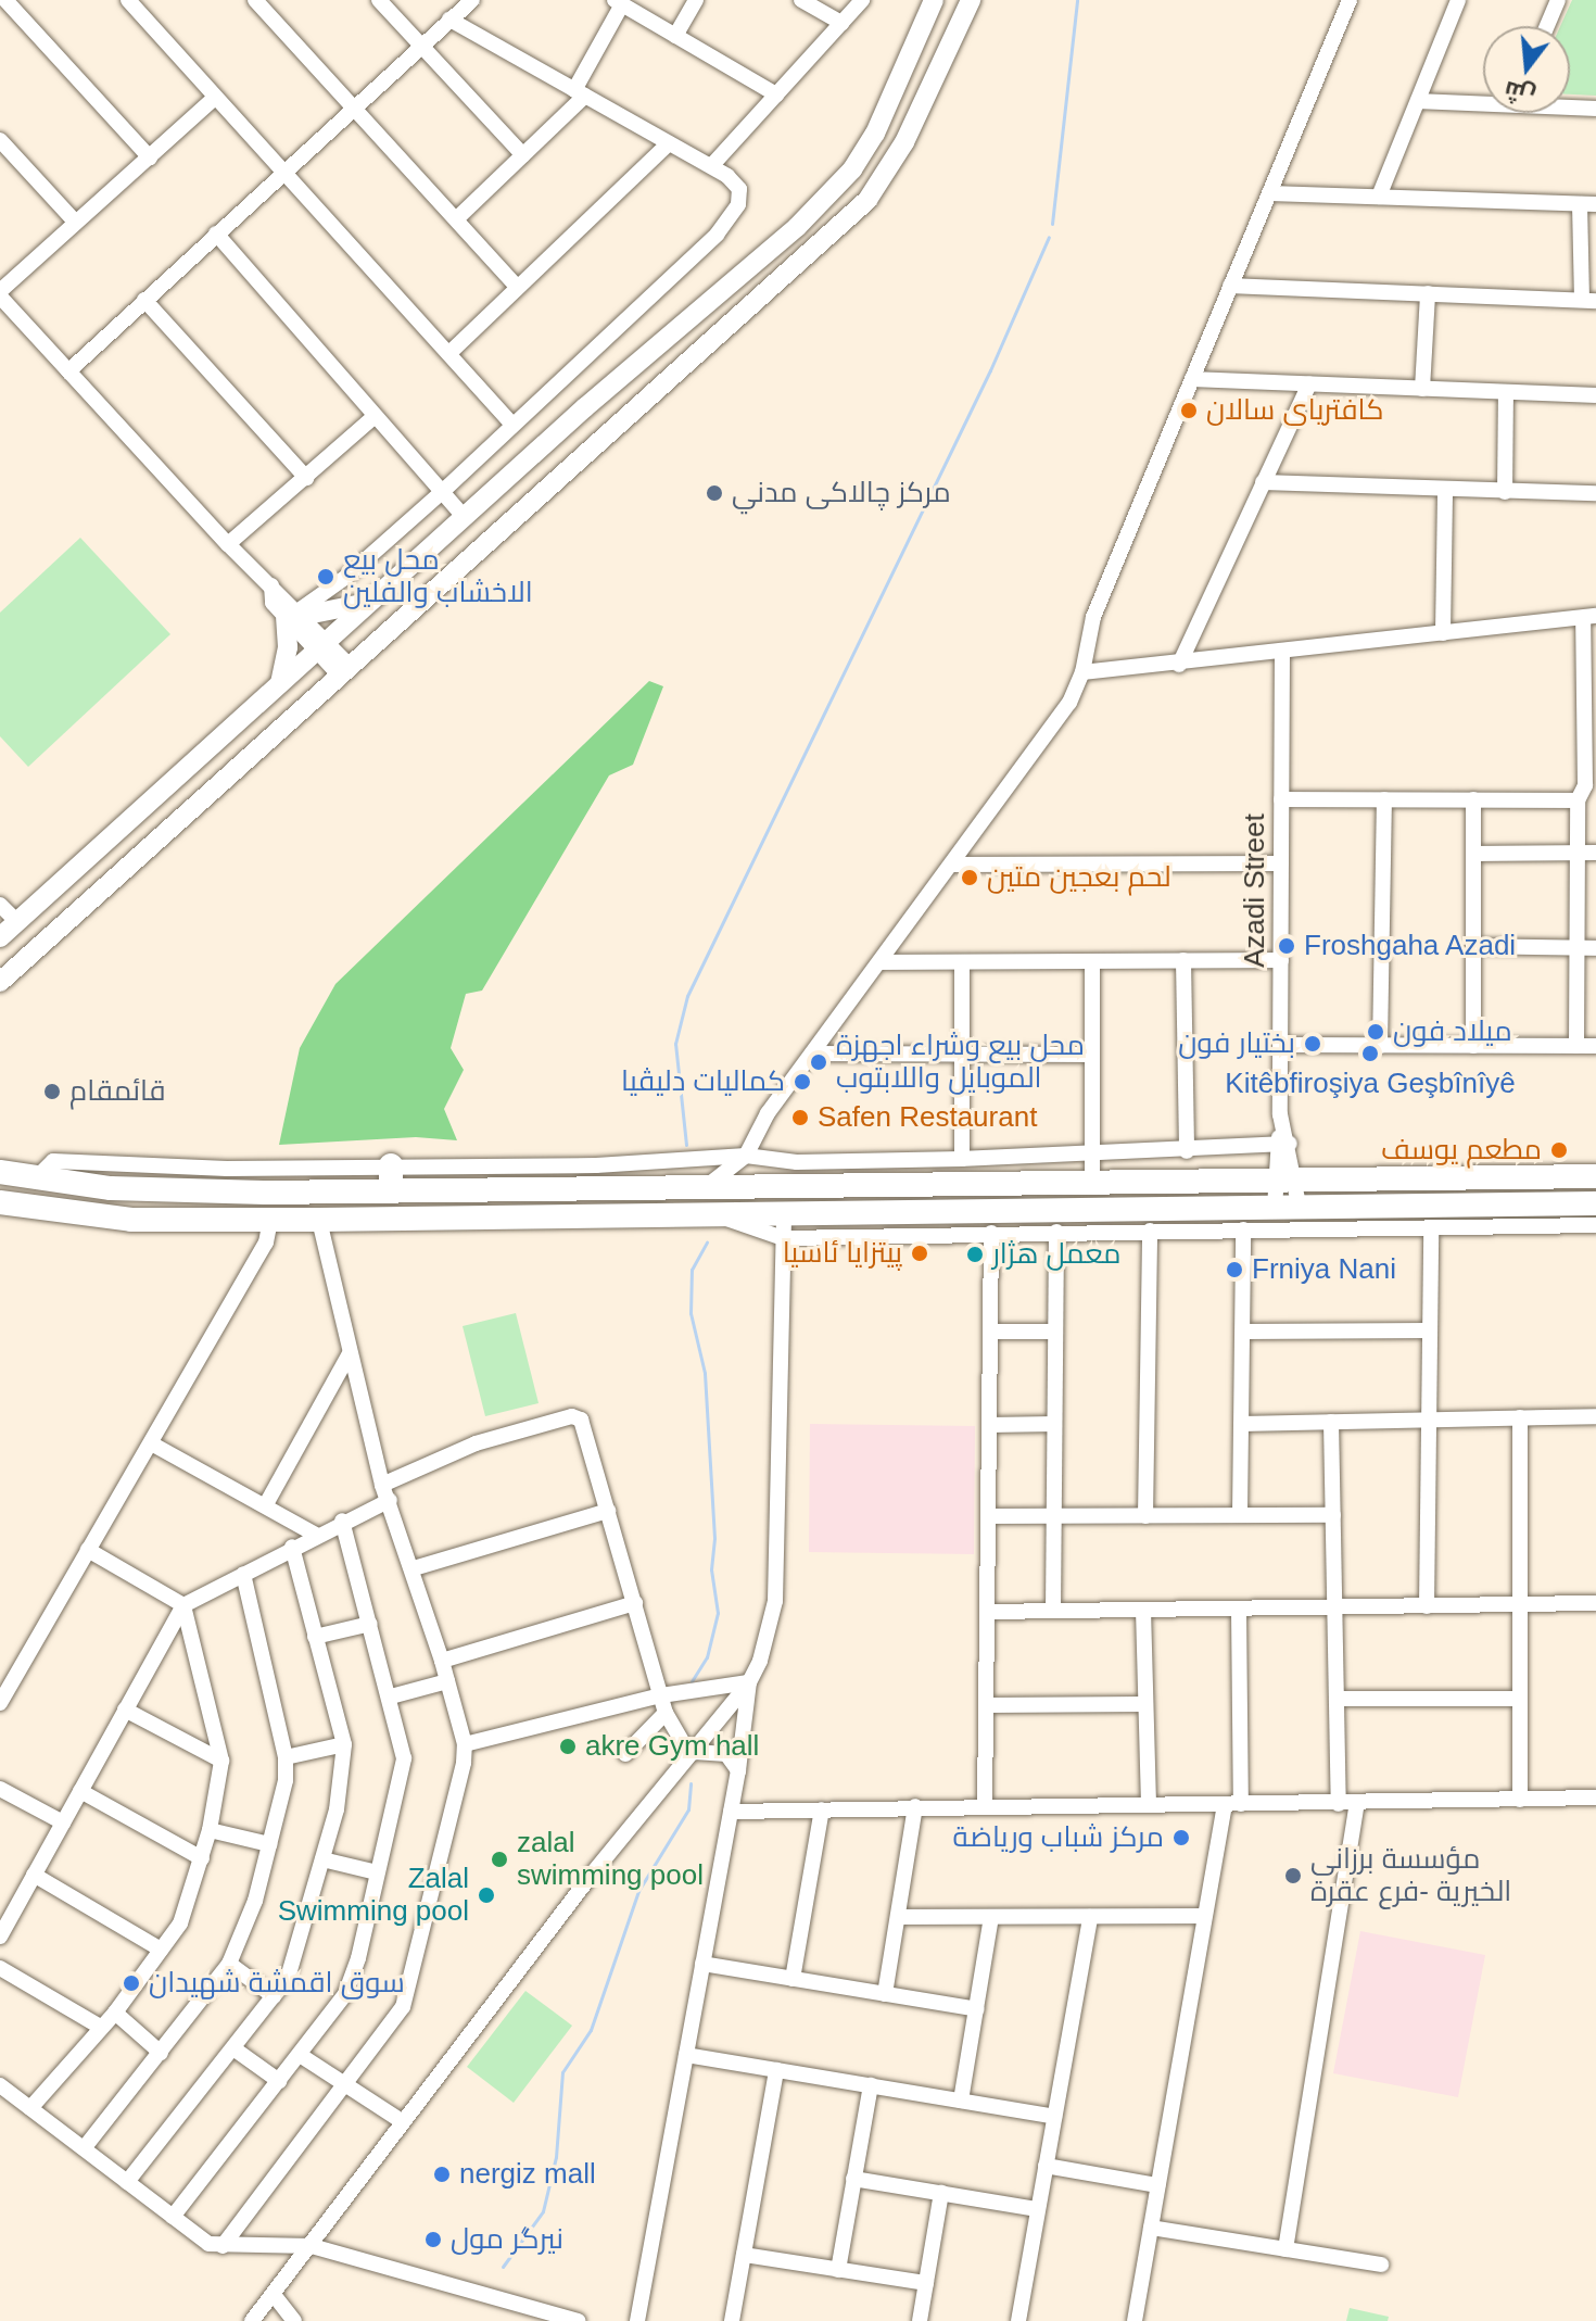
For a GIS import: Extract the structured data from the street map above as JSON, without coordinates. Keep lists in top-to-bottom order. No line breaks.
{"streets":{"street":["Azadi Street"]},"places":["کافتریای سالان","مركز چالاکى مدني","محل بيع الاخشاب والفلين","لحم بعجين متين","Froshgaha Azadi","ميلاد فون","بختيار فون","Kitêbfiroşiya Geşbînîyê","محل بيع وشراء اجهزة الموبايل واللابتوب","كماليات دليڤيا","قائمقام","Safen Restaurant","مطعم يوسف","پیتزایا ئاسیا","معمل هژار","Frniya Nani","akre Gym hall","مركز شباب ورياضة","zalal swimming pool","مؤسسة برزانى الخيرية -فرع عقرة","Zalal Swimming pool","سوق اقمشة شهيدان","nergiz mall","نيرگر مول"],"north":"bottom"}
